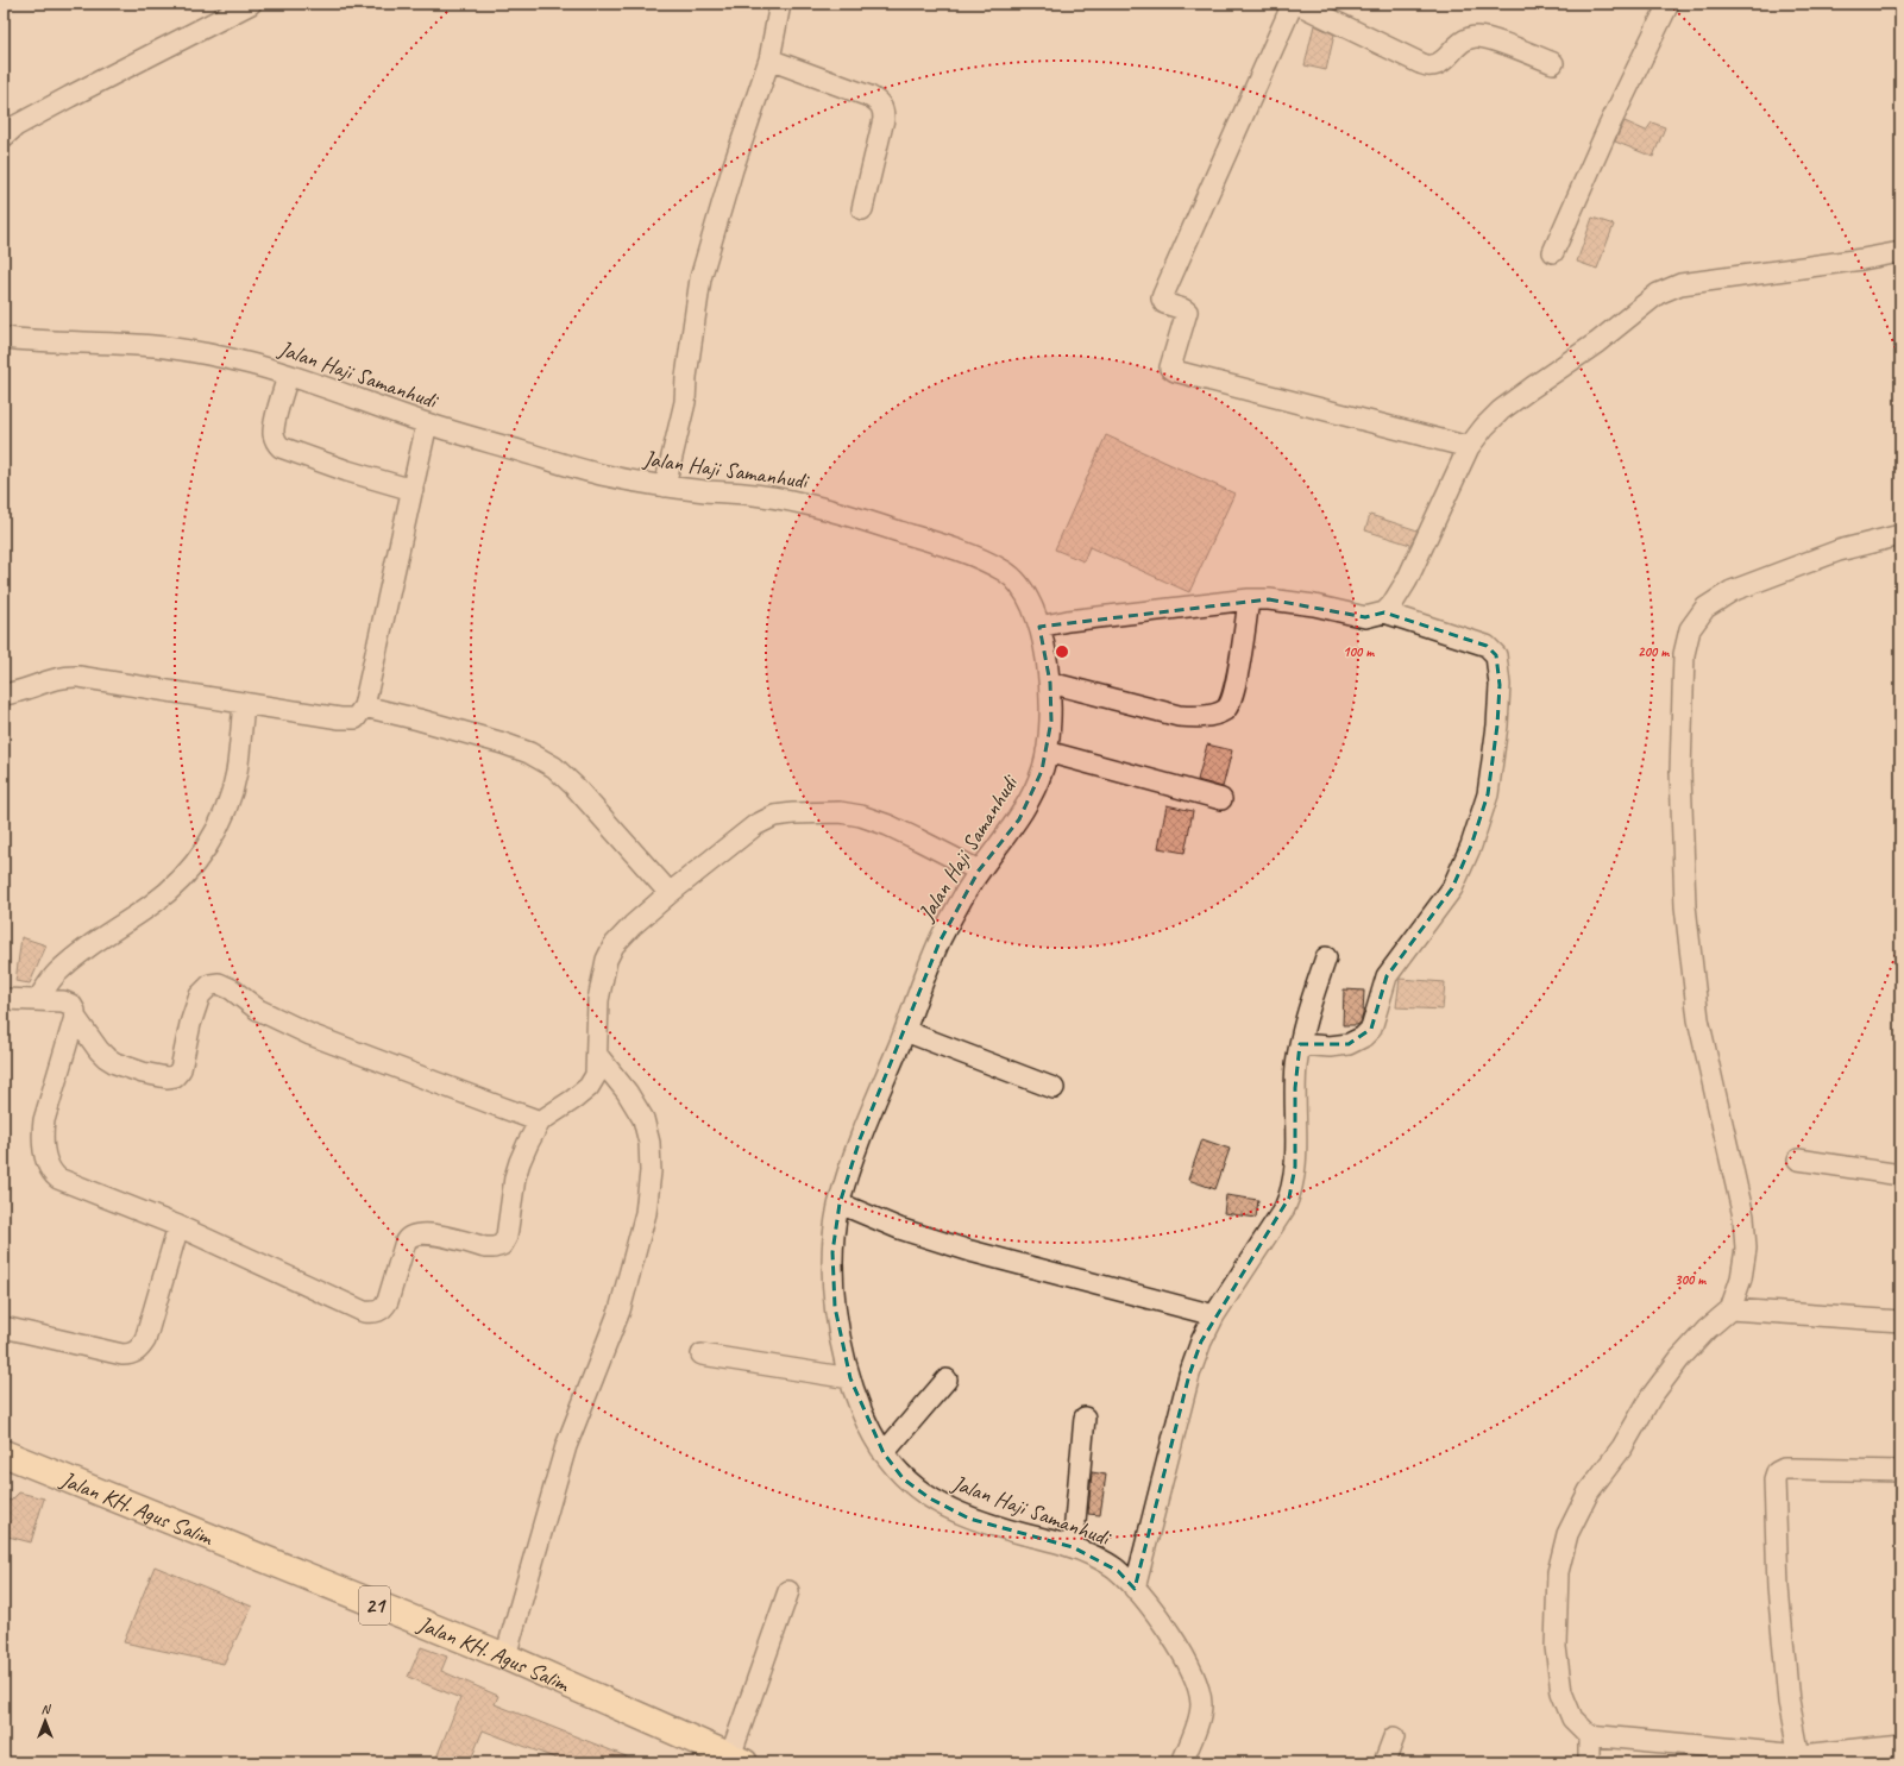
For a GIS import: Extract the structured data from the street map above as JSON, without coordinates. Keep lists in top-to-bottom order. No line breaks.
{"streets":{"highway":["Jalan KH. Agus Salim","21"],"street":["Jalan Haji Samanhudi"]},"north":"top","rings":["100 m","200 m","300 m"]}
